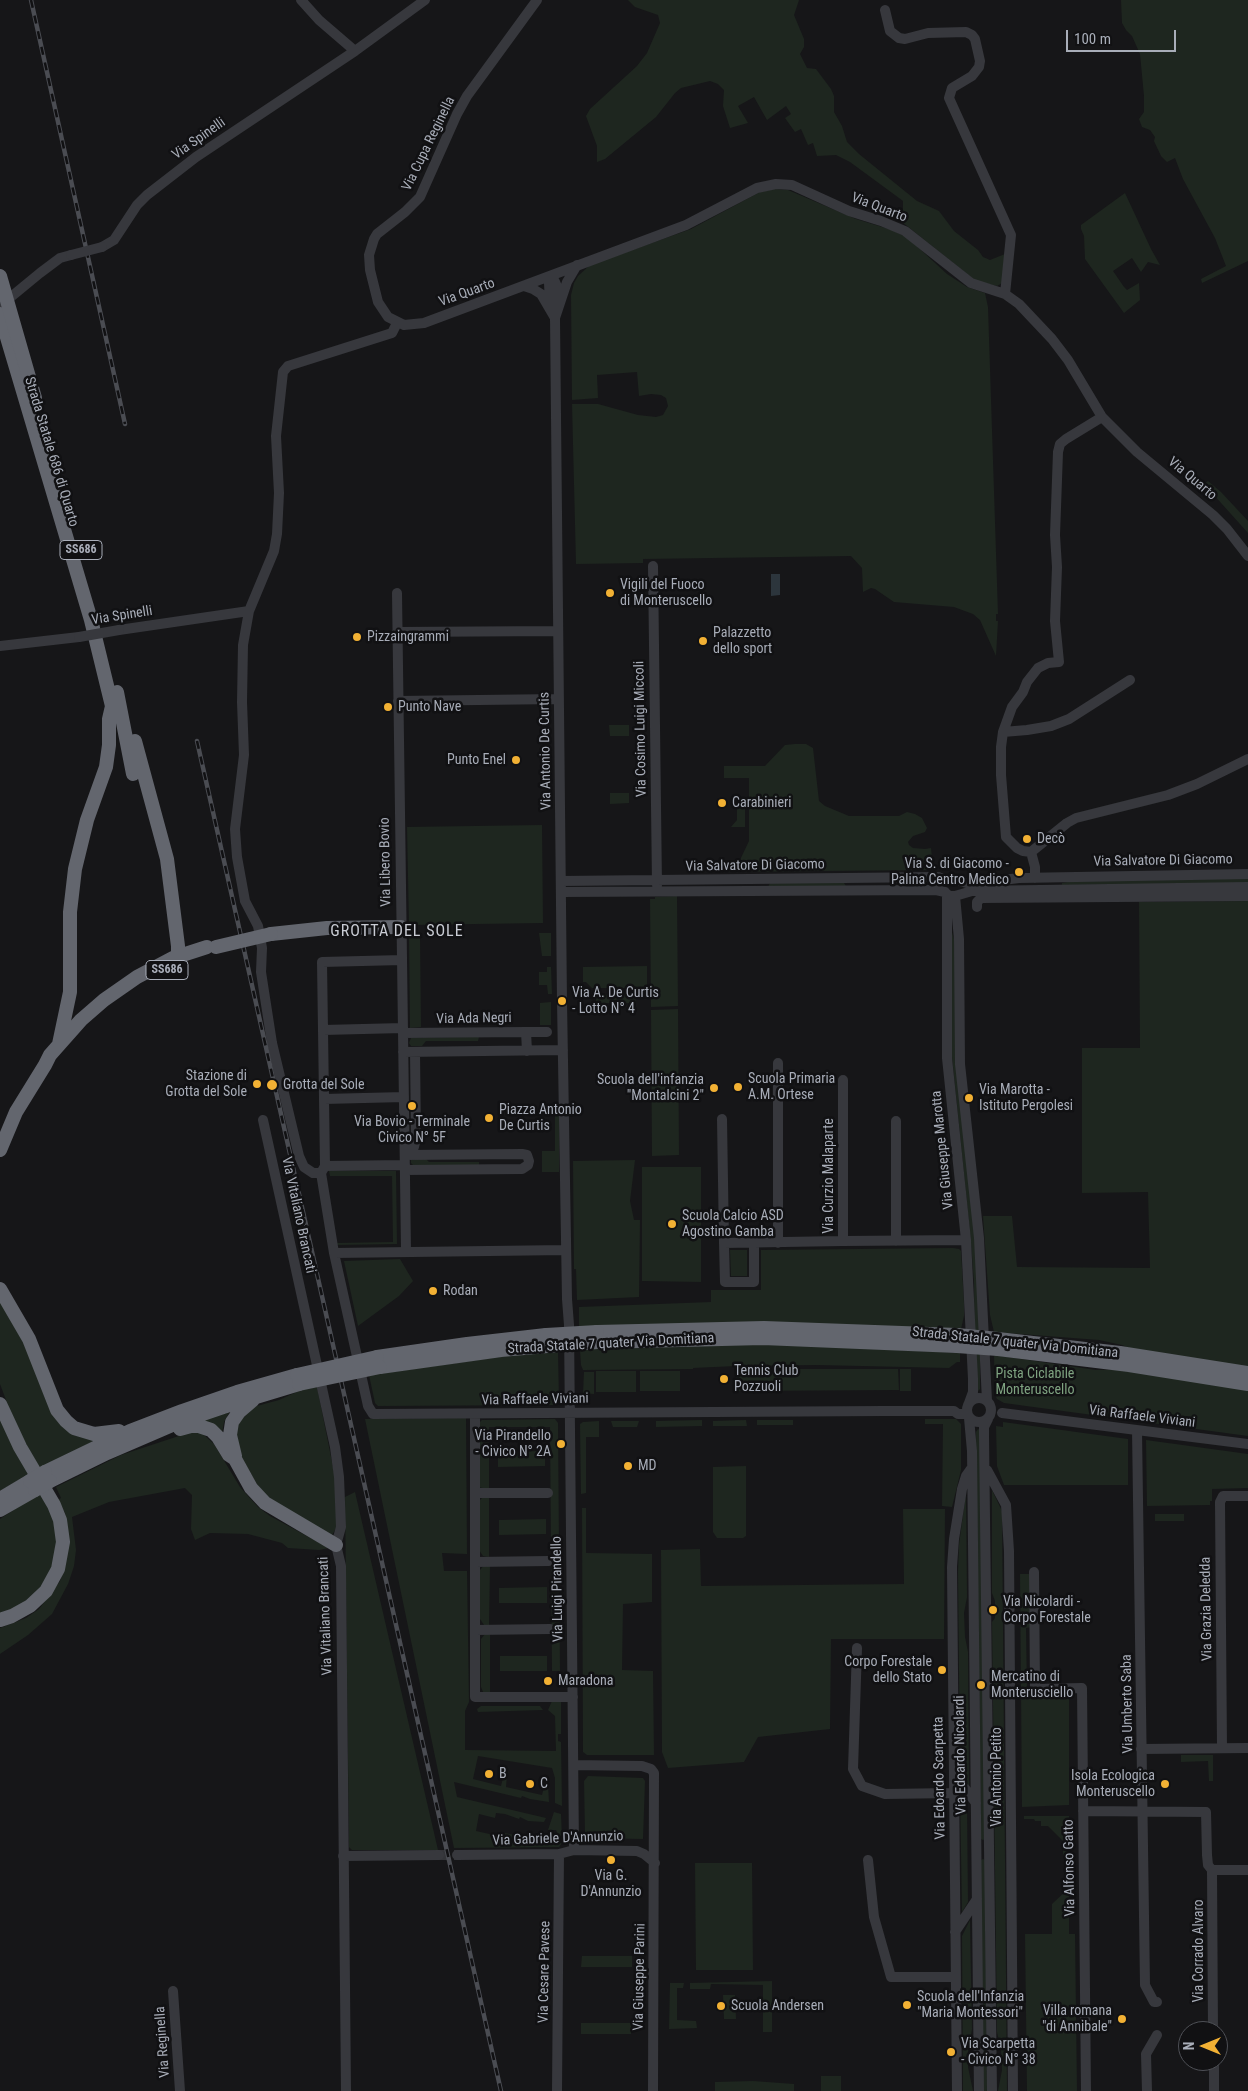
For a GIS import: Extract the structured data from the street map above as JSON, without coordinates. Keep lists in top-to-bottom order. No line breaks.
{"streets":{"highway":["Strada Statale 686 di Quarto","SS686","Strada Statale 7 quater Via Domitiana"],"street":["Via Spinelli","Via Cupa Reginella","Via Quarto","Via Cosimo Luigi Miccoli","Via Antonio De Curtis","Via Salvatore Di Giacomo","Via Libero Bovio","Via Ada Negri","Via Giuseppe Marotta","Via Curzio Malaparte","Via Vitaliano Brancati","Via Raffaele Viviani","Via Luigi Pirandello","Via Grazia Deledda","Via Umberto Saba","Via Edoardo Nicolardi","Via Antonio Petito","Via Edoardo Scarpetta","Via Gabriele D'Annunzio","Via Alfonso Gatto","Via Corrado Alvaro","Via Cesare Pavese","Via Giuseppe Parini","Via Reginella"]},"crossings":[["Via Cupa Reginella","Via Quarto"],["Strada Statale 686 di Quarto","SS686"],["SS686","Via Libero Bovio"],["Via Cosimo Luigi Miccoli","Via Salvatore Di Giacomo"],["Via Antonio De Curtis","Via Salvatore Di Giacomo"],["Via Antonio De Curtis","Via Luigi Pirandello"],["Via Salvatore Di Giacomo","Via Giuseppe Marotta"],["Via Libero Bovio","Via Ada Negri"],["Via Libero Bovio","Via Raffaele Viviani"],["Via Ada Negri","Via Raffaele Viviani"],["Via Giuseppe Marotta","Via Curzio Malaparte"],["Via Giuseppe Marotta","Via Raffaele Viviani"],["Via Giuseppe Marotta","Via Edoardo Nicolardi"],["Via Raffaele Viviani","Via Luigi Pirandello"],["Via Raffaele Viviani","Via Umberto Saba"],["Via Raffaele Viviani","Via Edoardo Nicolardi"],["Via Luigi Pirandello","Via Gabriele D'Annunzio"],["Via Luigi Pirandello","Via Giuseppe Parini"],["Via Umberto Saba","Via Corrado Alvaro"],["Via Edoardo Nicolardi","Via Antonio Petito"],["Via Edoardo Nicolardi","Via Edoardo Scarpetta"],["Via Gabriele D'Annunzio","Via Cesare Pavese"],["Via Gabriele D'Annunzio","Via Giuseppe Parini"]],"districts":["GROTTA DEL SOLE"],"parks":["Pista Ciclabile Monteruscello"],"places":["Vigili del Fuoco di Monteruscello","Pizzaingrammi","Palazzetto dello sport","Punto Nave","Punto Enel","Carabinieri","Decò","Via S. di Giacomo - Palina Centro Medico","Via A. De Curtis - Lotto N° 4","Stazione di Grotta del Sole","Grotta del Sole","Scuola Primaria A.M. Ortese","Scuola dell'infanzia \"Montalcini 2\"","Via Marotta - Istituto Pergolesi","Via Bovio - Terminale Civico N° 5F","Piazza Antonio De Curtis","Scuola Calcio ASD Agostino Gamba","Rodan","Tennis Club Pozzuoli","Via Pirandello - Civico N° 2A","MD","Via Nicolardi - Corpo Forestale","Corpo Forestale dello Stato","Maradona","Mercatino di Monterusciello","B","C","Isola Ecologica Monteruscello","Via G. D'Annunzio","Scuola dell'Infanzia \"Maria Montessori\"","Scuola Andersen","Villa romana \"di Annibale\"","Via Scarpetta - Civico N° 38"],"scale_bar":"100 m","north":"left"}
